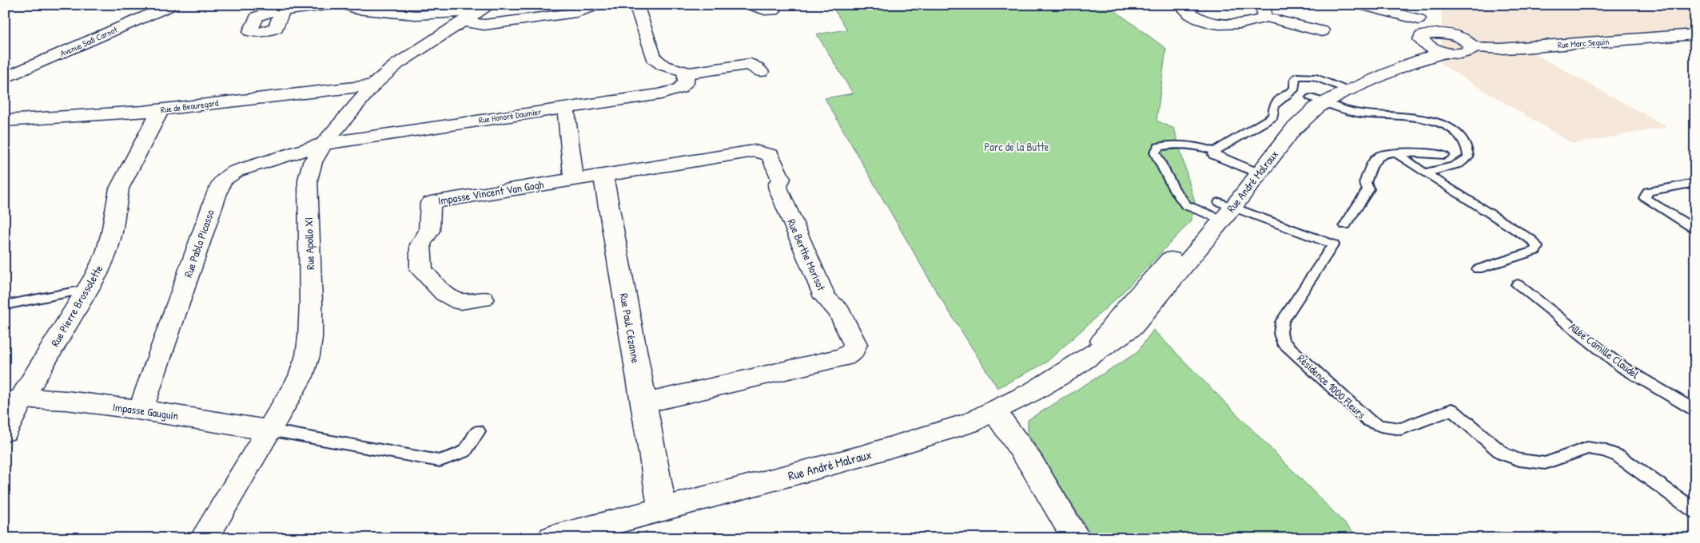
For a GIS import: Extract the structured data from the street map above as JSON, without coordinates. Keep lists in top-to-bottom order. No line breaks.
{"streets":{"street":["Avenue Sadi Carnot","Rue Marc Seguin","Rue de Beauregard","Rue Honoré Daumier","Rue André Malraux","Impasse Vincent Van Gogh","Rue Pablo Picasso","Rue Apollo XI","Rue Berthe Morisot","Rue Pierre Brossolette","Rue Paul Cézanne","Impasse Gauguin"],"lane":["Allée Camille Claudel","Résidence 1000 Fleurs"]},"crossings":[["Rue Marc Seguin","Rue André Malraux"],["Rue de Beauregard","Rue Apollo XI"],["Rue de Beauregard","Rue Pierre Brossolette"],["Rue Honoré Daumier","Rue Pablo Picasso"],["Rue Honoré Daumier","Rue Apollo XI"],["Rue André Malraux","Rue Paul Cézanne"],["Rue André Malraux","Résidence 1000 Fleurs"],["Rue Pablo Picasso","Rue Apollo XI"],["Rue Pablo Picasso","Impasse Gauguin"],["Rue Apollo XI","Impasse Gauguin"],["Rue Berthe Morisot","Rue Paul Cézanne"],["Rue Pierre Brossolette","Impasse Gauguin"]],"parks":["Parc de la Butte"]}
